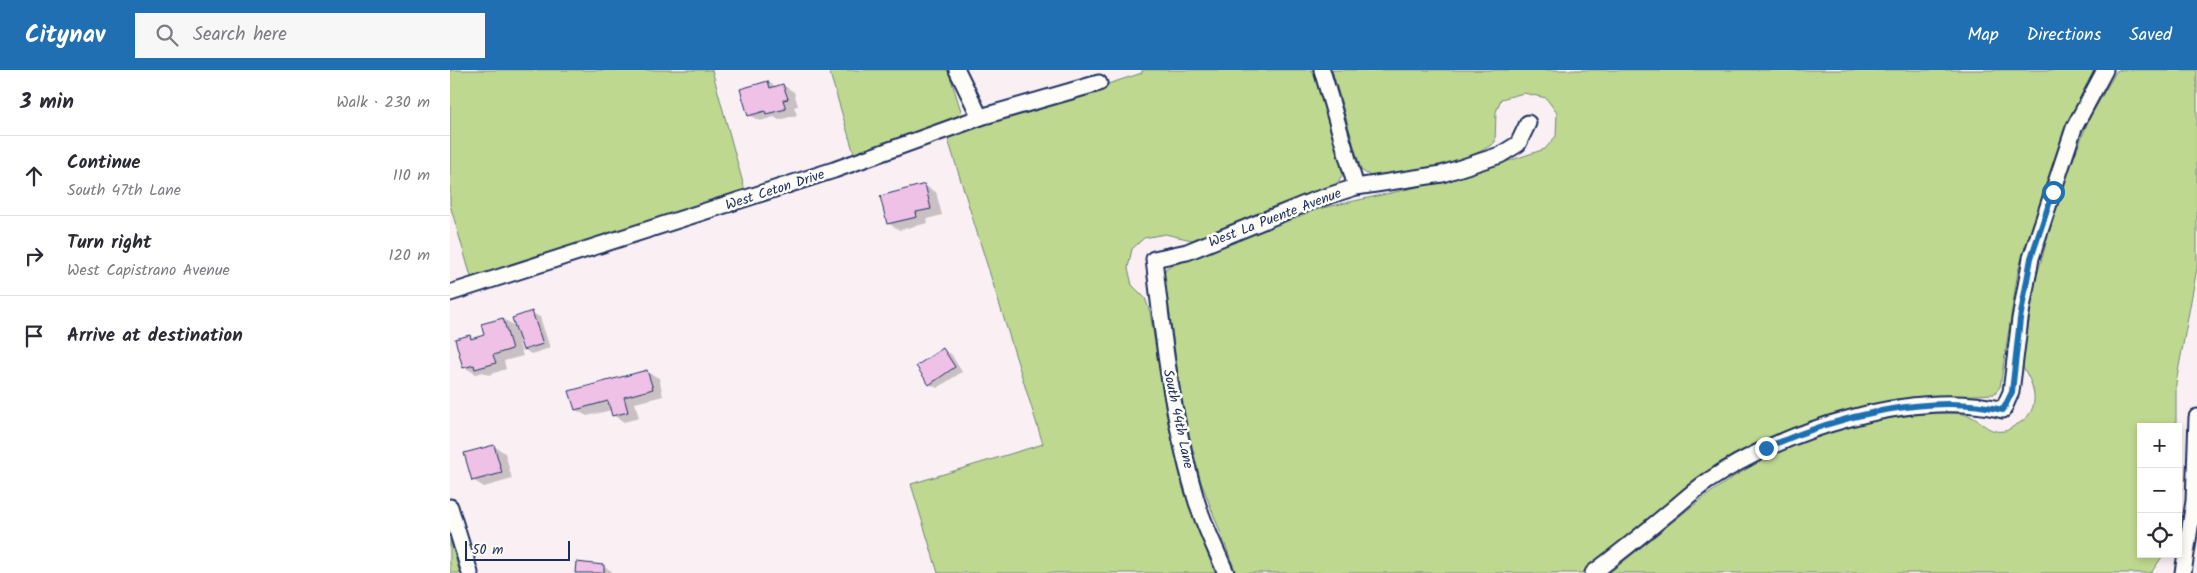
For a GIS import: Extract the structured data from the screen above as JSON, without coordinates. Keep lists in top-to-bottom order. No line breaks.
{"streets":{"street":["West Ceton Drive","West La Puente Avenue","South 44th Lane"]},"crossings":[["West La Puente Avenue","South 44th Lane"]],"scale_bar":"50 m","page":{"header":"Citynav","search":"Search here","nav":["Map","Directions","Saved"],"heading":["3 min","Walk · 230 m"],"list":[["Continue","South 47th Lane","110 m"],["Turn right","West Capistrano Avenue","120 m"],"Arrive at destination"],"map_buttons":["+","−"],"scale":"50 m"}}
